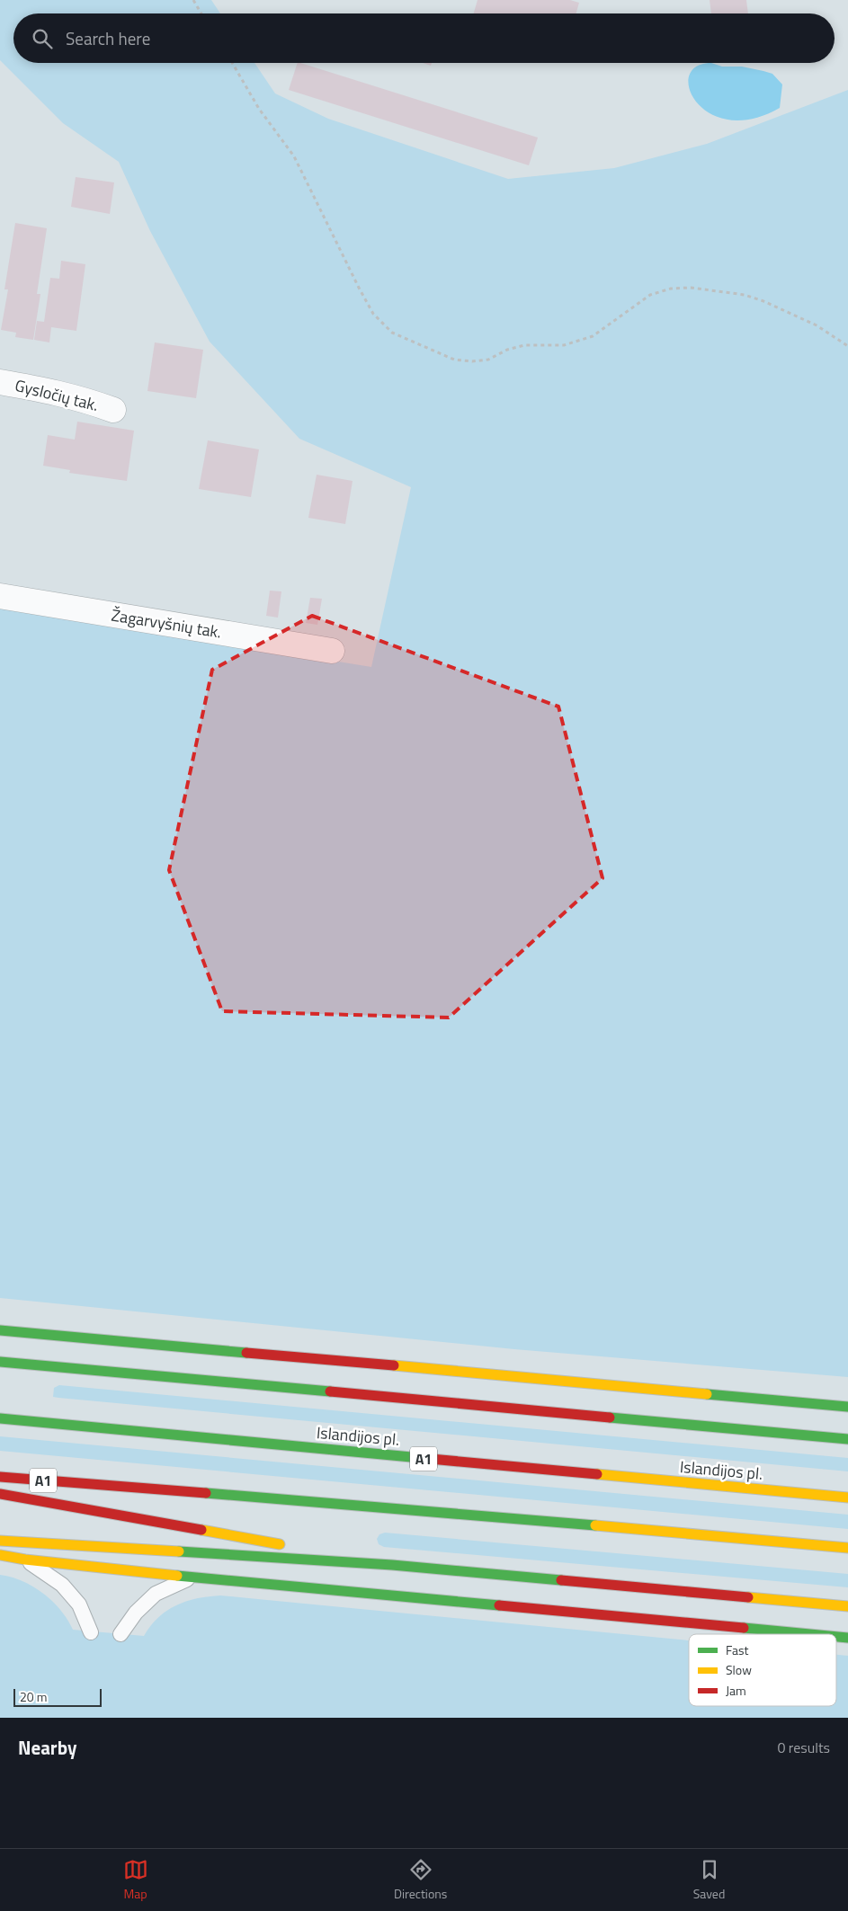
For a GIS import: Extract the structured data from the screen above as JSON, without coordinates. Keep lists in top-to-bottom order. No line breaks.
{"streets":{"highway":["Islandijos pl.","A1"],"street":["Gysločių tak.","Žagarvyšnių tak."]},"legend":["Fast","Slow","Jam"],"scale_bar":"20 m","page":{"search":"Search here","scale":"20 m","heading":["Nearby","0 results"],"nav":["Map","Directions","Saved"]}}
